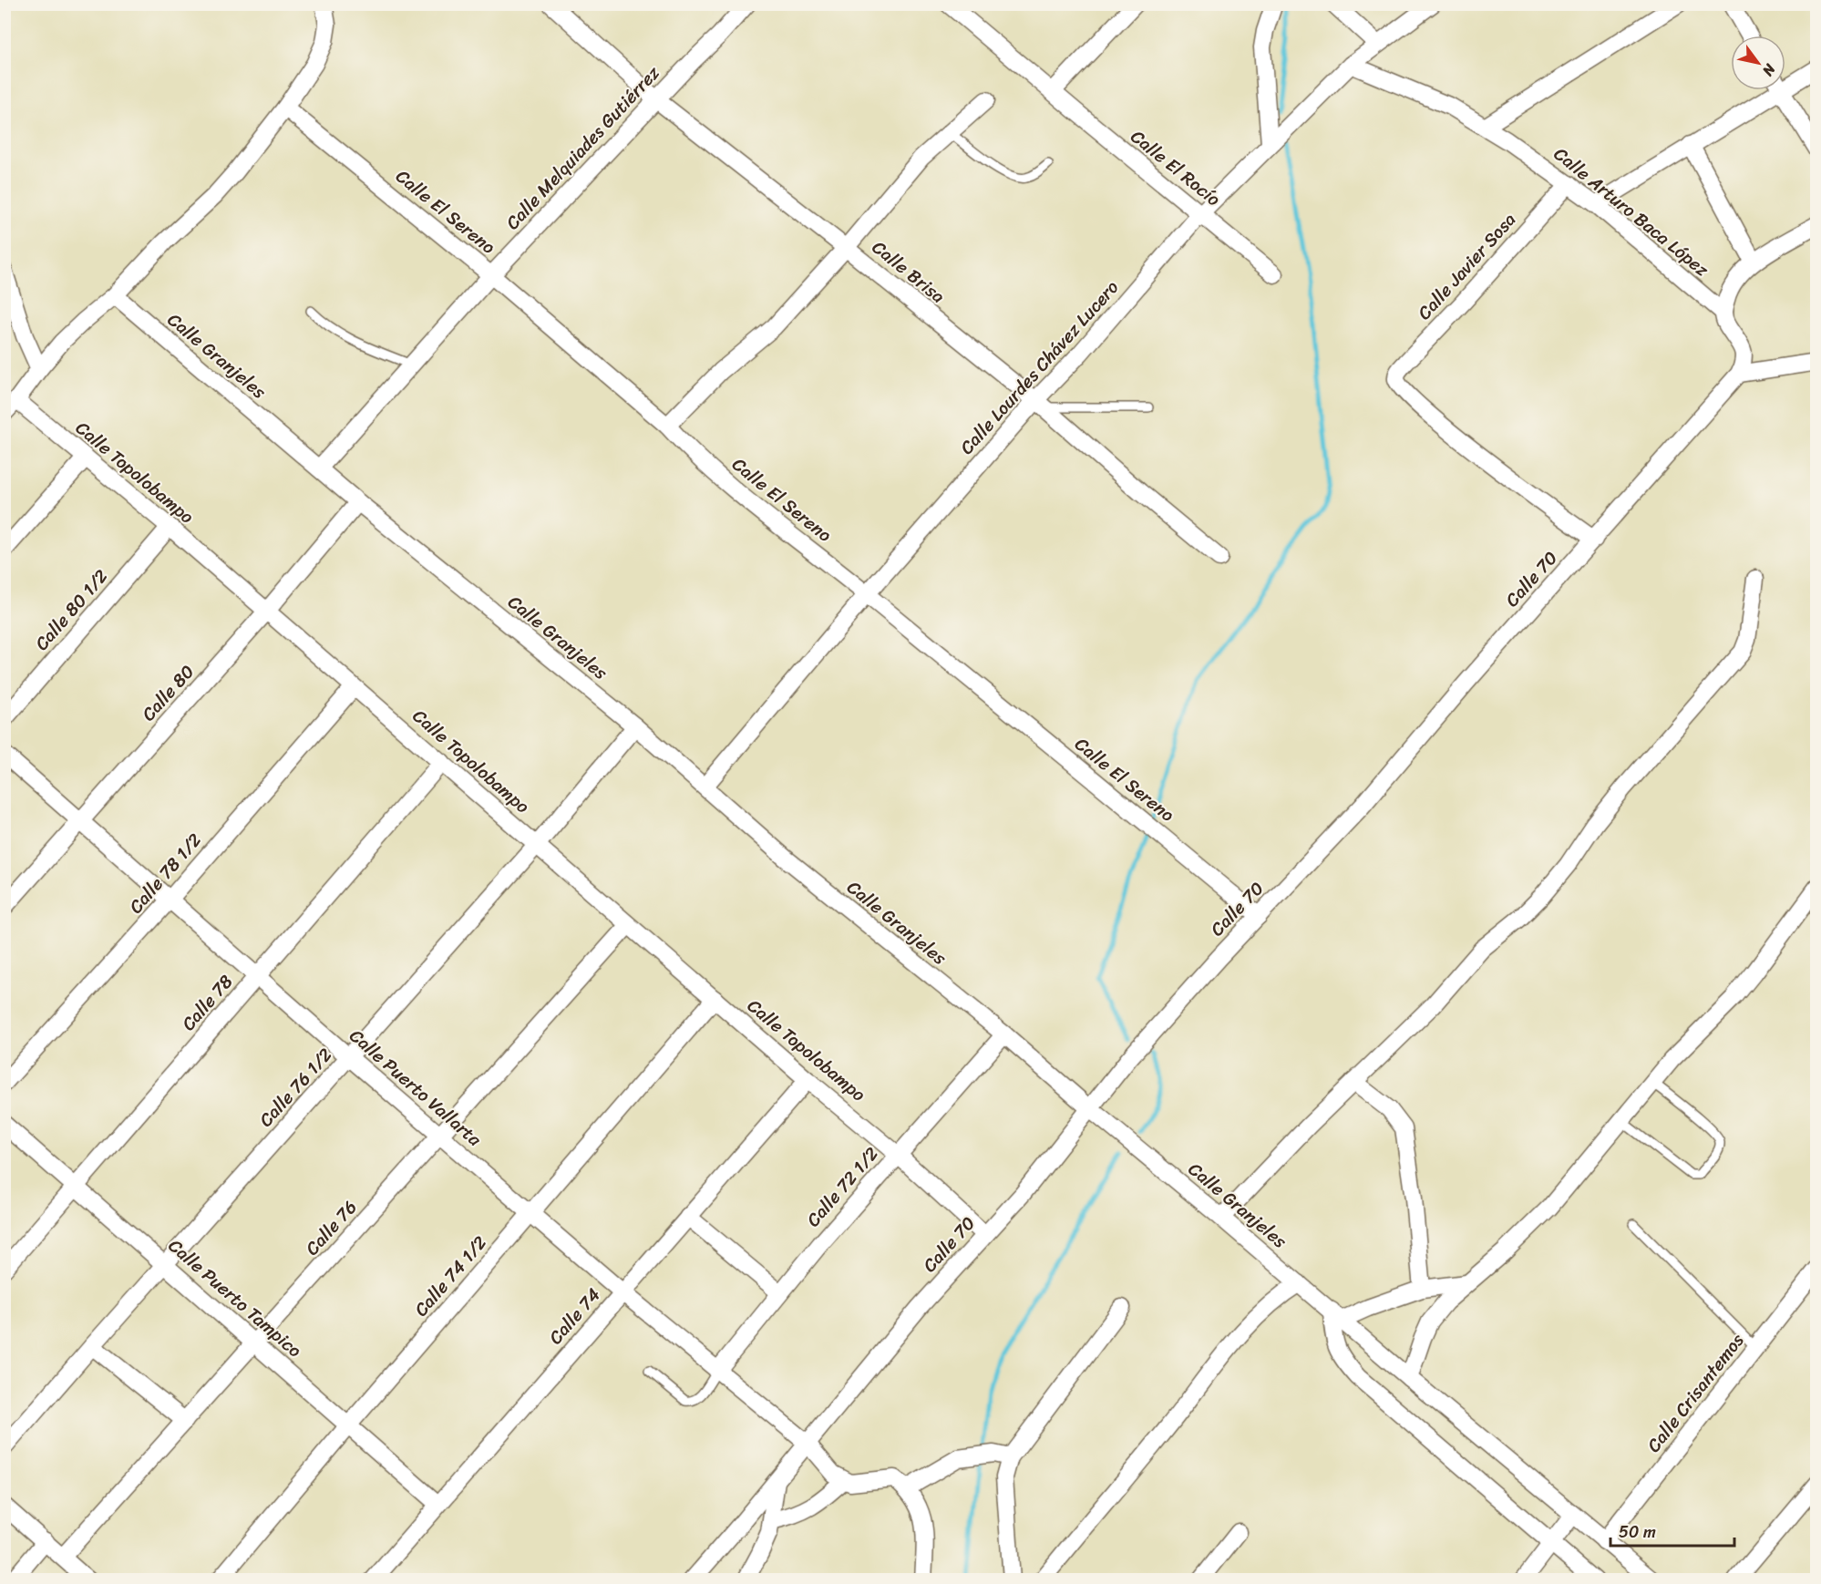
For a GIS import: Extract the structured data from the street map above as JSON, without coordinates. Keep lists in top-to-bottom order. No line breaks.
{"streets":{"street":["Calle Melquiades Gutiérrez","Calle El Rocío","Calle El Sereno","Calle Arturo Baca López","Calle Javier Sosa","Calle Brisa","Calle Granjeles","Calle Lourdes Chávez Lucero","Calle Topolobampo","Calle 70","Calle 80 1/2","Calle 80","Calle 78 1/2","Calle 78","Calle 76 1/2","Calle Puerto Vallarta","Calle 72 1/2","Calle 76","Calle 74 1/2","Calle Puerto Tampico","Calle 74","Calle Crisantemos"]},"crossings":[["Calle Melquiades Gutiérrez","Calle El Sereno"],["Calle Melquiades Gutiérrez","Calle Brisa"],["Calle Melquiades Gutiérrez","Calle Granjeles"],["Calle El Rocío","Calle Lourdes Chávez Lucero"],["Calle El Sereno","Calle Lourdes Chávez Lucero"],["Calle El Sereno","Calle 70"],["Calle Arturo Baca López","Calle Javier Sosa"],["Calle Arturo Baca López","Calle Lourdes Chávez Lucero"],["Calle Javier Sosa","Calle 70"],["Calle Brisa","Calle Lourdes Chávez Lucero"],["Calle Granjeles","Calle Lourdes Chávez Lucero"],["Calle Granjeles","Calle 70"],["Calle Granjeles","Calle 80"],["Calle Granjeles","Calle 76 1/2"],["Calle Granjeles","Calle 72 1/2"],["Calle Granjeles","Calle Crisantemos"],["Calle Topolobampo","Calle 70"],["Calle Topolobampo","Calle 80 1/2"],["Calle Topolobampo","Calle 80"],["Calle Topolobampo","Calle 78 1/2"],["Calle Topolobampo","Calle 78"],["Calle Topolobampo","Calle 76 1/2"],["Calle Topolobampo","Calle 72 1/2"],["Calle Topolobampo","Calle 76"],["Calle Topolobampo","Calle 74 1/2"],["Calle Topolobampo","Calle 74"],["Calle 70","Calle Puerto Vallarta"],["Calle 80","Calle Puerto Vallarta"],["Calle 78 1/2","Calle Puerto Vallarta"],["Calle 78","Calle Puerto Vallarta"],["Calle 78","Calle Puerto Tampico"],["Calle 76 1/2","Calle Puerto Vallarta"],["Calle 76 1/2","Calle Puerto Tampico"],["Calle Puerto Vallarta","Calle 72 1/2"],["Calle Puerto Vallarta","Calle 76"],["Calle Puerto Vallarta","Calle 74 1/2"],["Calle Puerto Vallarta","Calle 74"],["Calle 76","Calle Puerto Tampico"],["Calle 74 1/2","Calle Puerto Tampico"],["Calle Puerto Tampico","Calle 74"]],"scale_bar":"50 m","north":"bottom right"}
